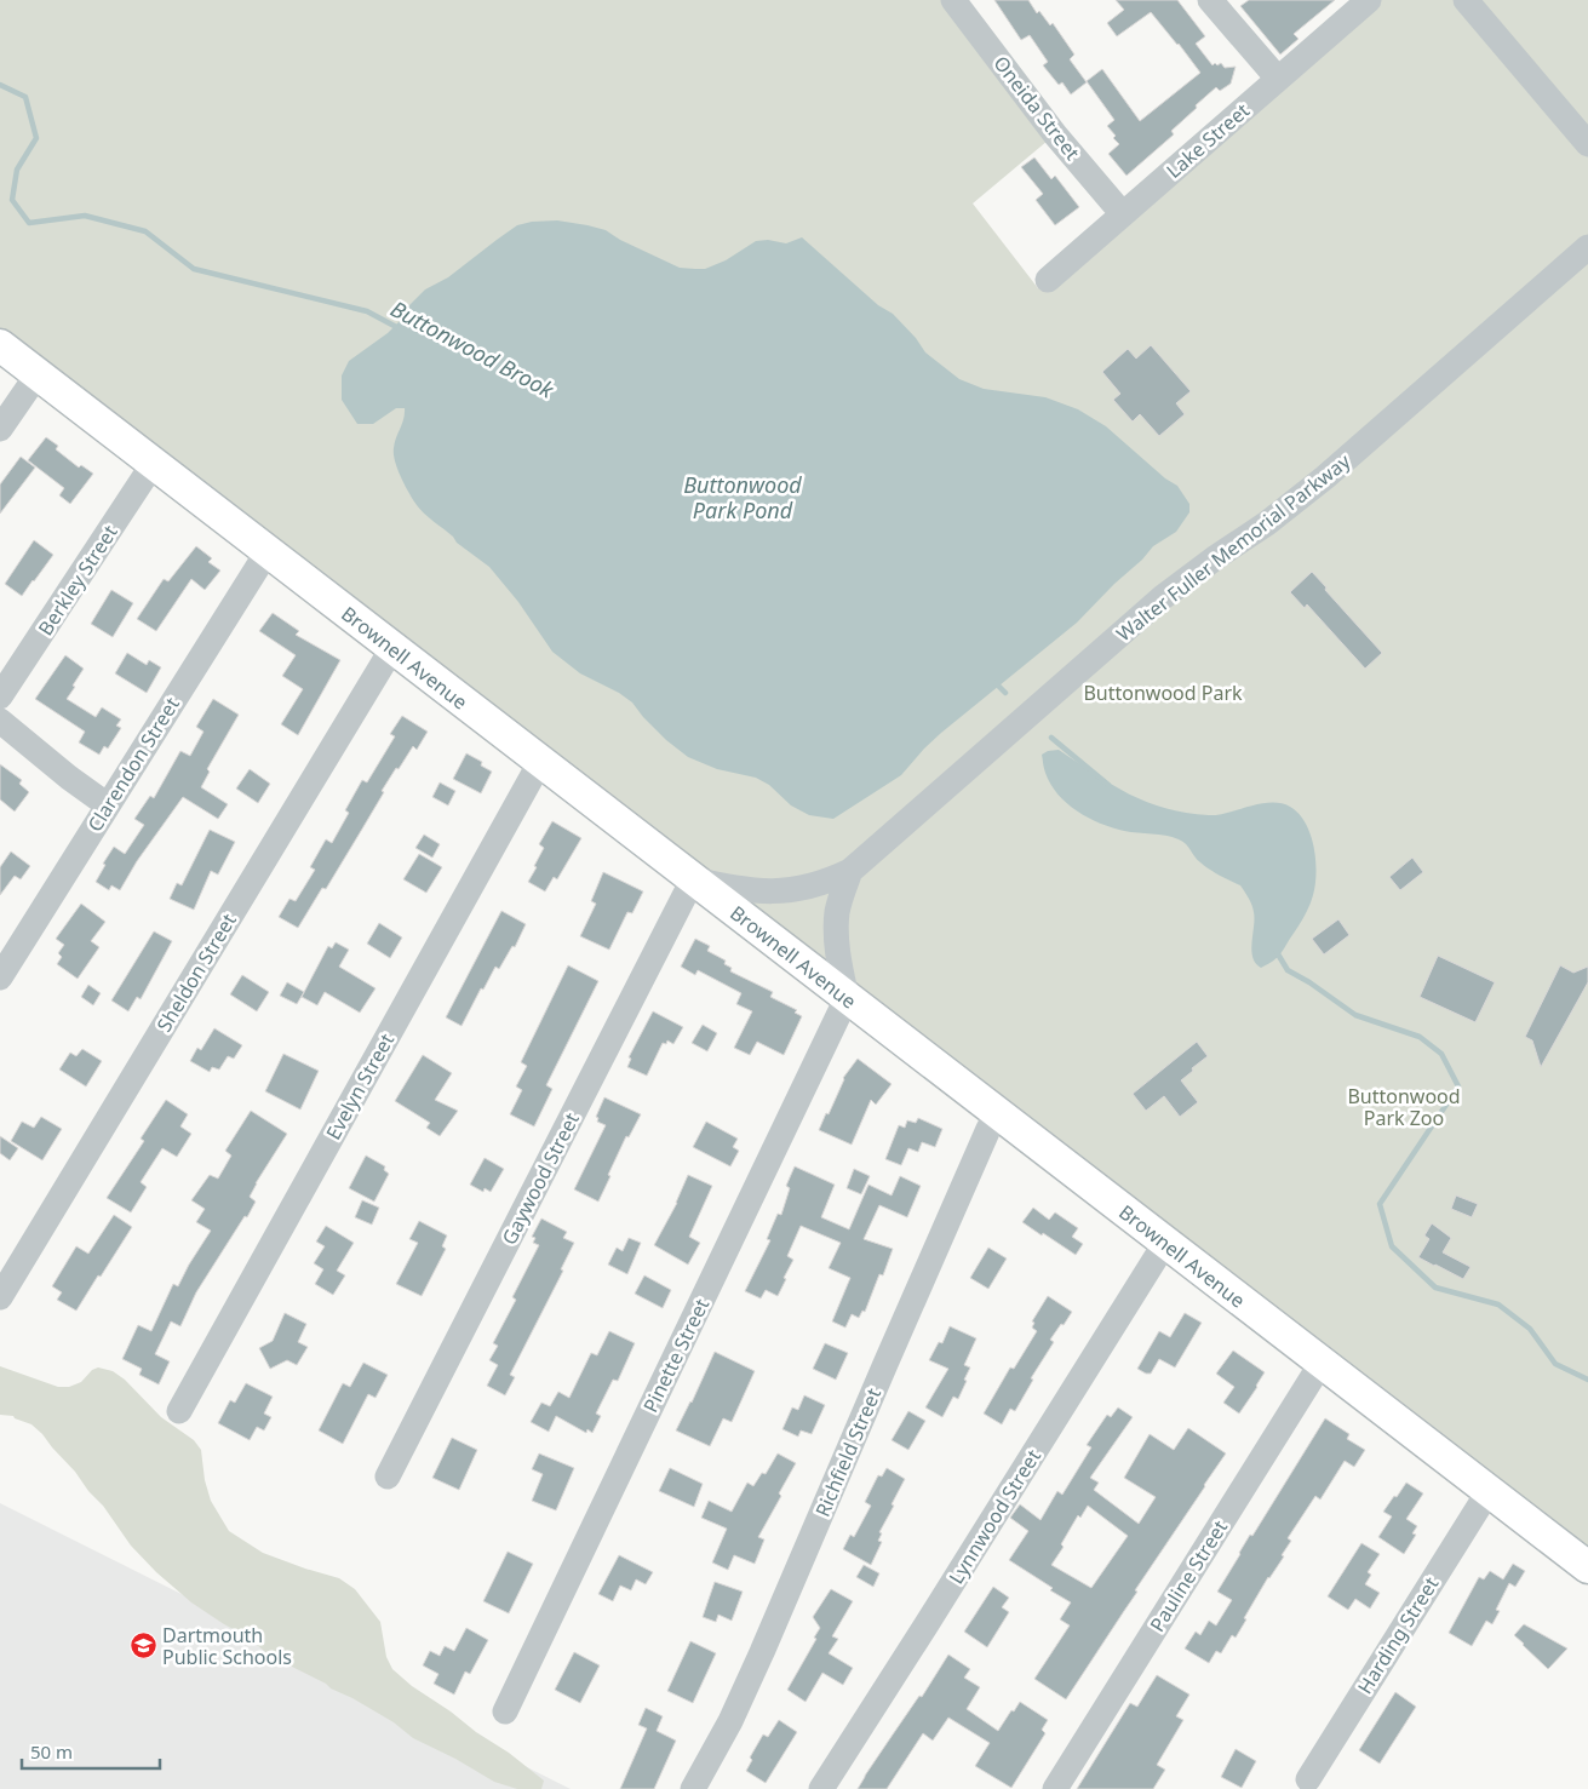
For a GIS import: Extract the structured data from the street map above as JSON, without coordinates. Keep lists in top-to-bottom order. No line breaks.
{"streets":{"main road":["Brownell Avenue"],"street":["Oneida Street","Lake Street","Walter Fuller Memorial Parkway","Berkley Street","Clarendon Street","Sheldon Street","Evelyn Street","Gaywood Street","Pinette Street","Richfield Street","Lynnwood Street","Pauline Street","Harding Street"]},"crossings":[["Oneida Street","Lake Street"],["Walter Fuller Memorial Parkway","Brownell Avenue"],["Walter Fuller Memorial Parkway","Gaywood Street"],["Berkley Street","Brownell Avenue"],["Brownell Avenue","Clarendon Street"],["Brownell Avenue","Sheldon Street"],["Brownell Avenue","Evelyn Street"],["Brownell Avenue","Gaywood Street"],["Brownell Avenue","Pinette Street"],["Brownell Avenue","Richfield Street"],["Brownell Avenue","Lynnwood Street"],["Brownell Avenue","Pauline Street"],["Brownell Avenue","Harding Street"]],"water":["Buttonwood Brook","Buttonwood Park Pond"],"parks":["Buttonwood Park","Buttonwood Park Zoo"],"places":{"school or university":["Dartmouth Public Schools"]},"scale_bar":"50 m"}
